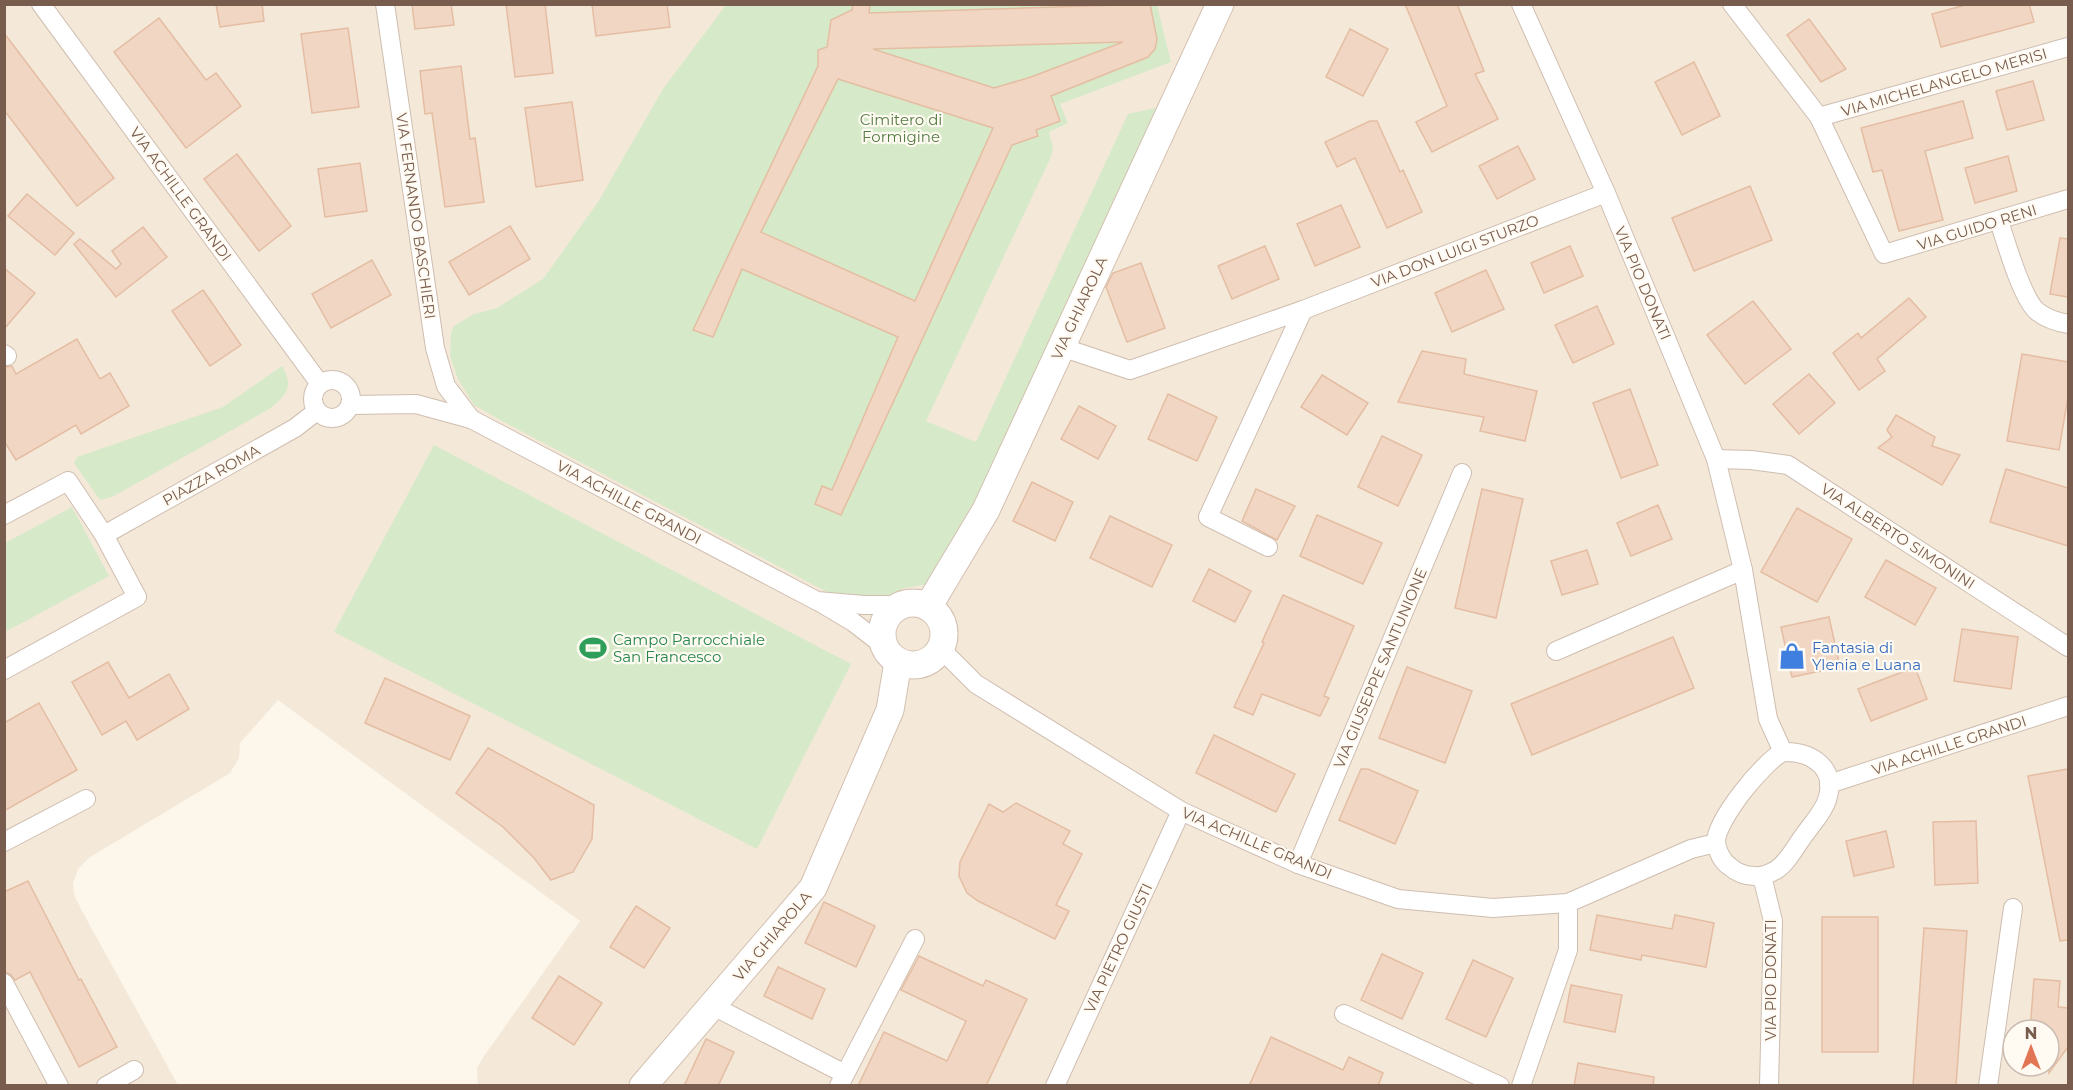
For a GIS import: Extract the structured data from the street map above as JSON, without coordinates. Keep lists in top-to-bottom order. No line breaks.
{"streets":{"street":["VIA MICHELANGELO MERISI","VIA ACHILLE GRANDI","VIA FERNANDO BASCHIERI","VIA GUIDO RENI","VIA DON LUIGI STURZO","VIA PIO DONATI","VIA GHIAROLA","PIAZZA ROMA","VIA ALBERTO SIMONINI","VIA GIUSEPPE SANTUNIONE","VIA PIETRO GIUSTI"]},"crossings":[["VIA MICHELANGELO MERISI","VIA GUIDO RENI"],["VIA ACHILLE GRANDI","VIA FERNANDO BASCHIERI"],["VIA ACHILLE GRANDI","VIA PIO DONATI"],["VIA ACHILLE GRANDI","VIA GHIAROLA"],["VIA ACHILLE GRANDI","PIAZZA ROMA"],["VIA ACHILLE GRANDI","VIA GIUSEPPE SANTUNIONE"],["VIA ACHILLE GRANDI","VIA PIETRO GIUSTI"],["VIA DON LUIGI STURZO","VIA PIO DONATI"],["VIA DON LUIGI STURZO","VIA GHIAROLA"],["VIA PIO DONATI","VIA ALBERTO SIMONINI"]],"parks":["Cimitero di Formigine"],"places":{"sports":["Campo Parrocchiale San Francesco"],"shop":["Fantasia di Ylenia e Luana"]},"north":"top"}
